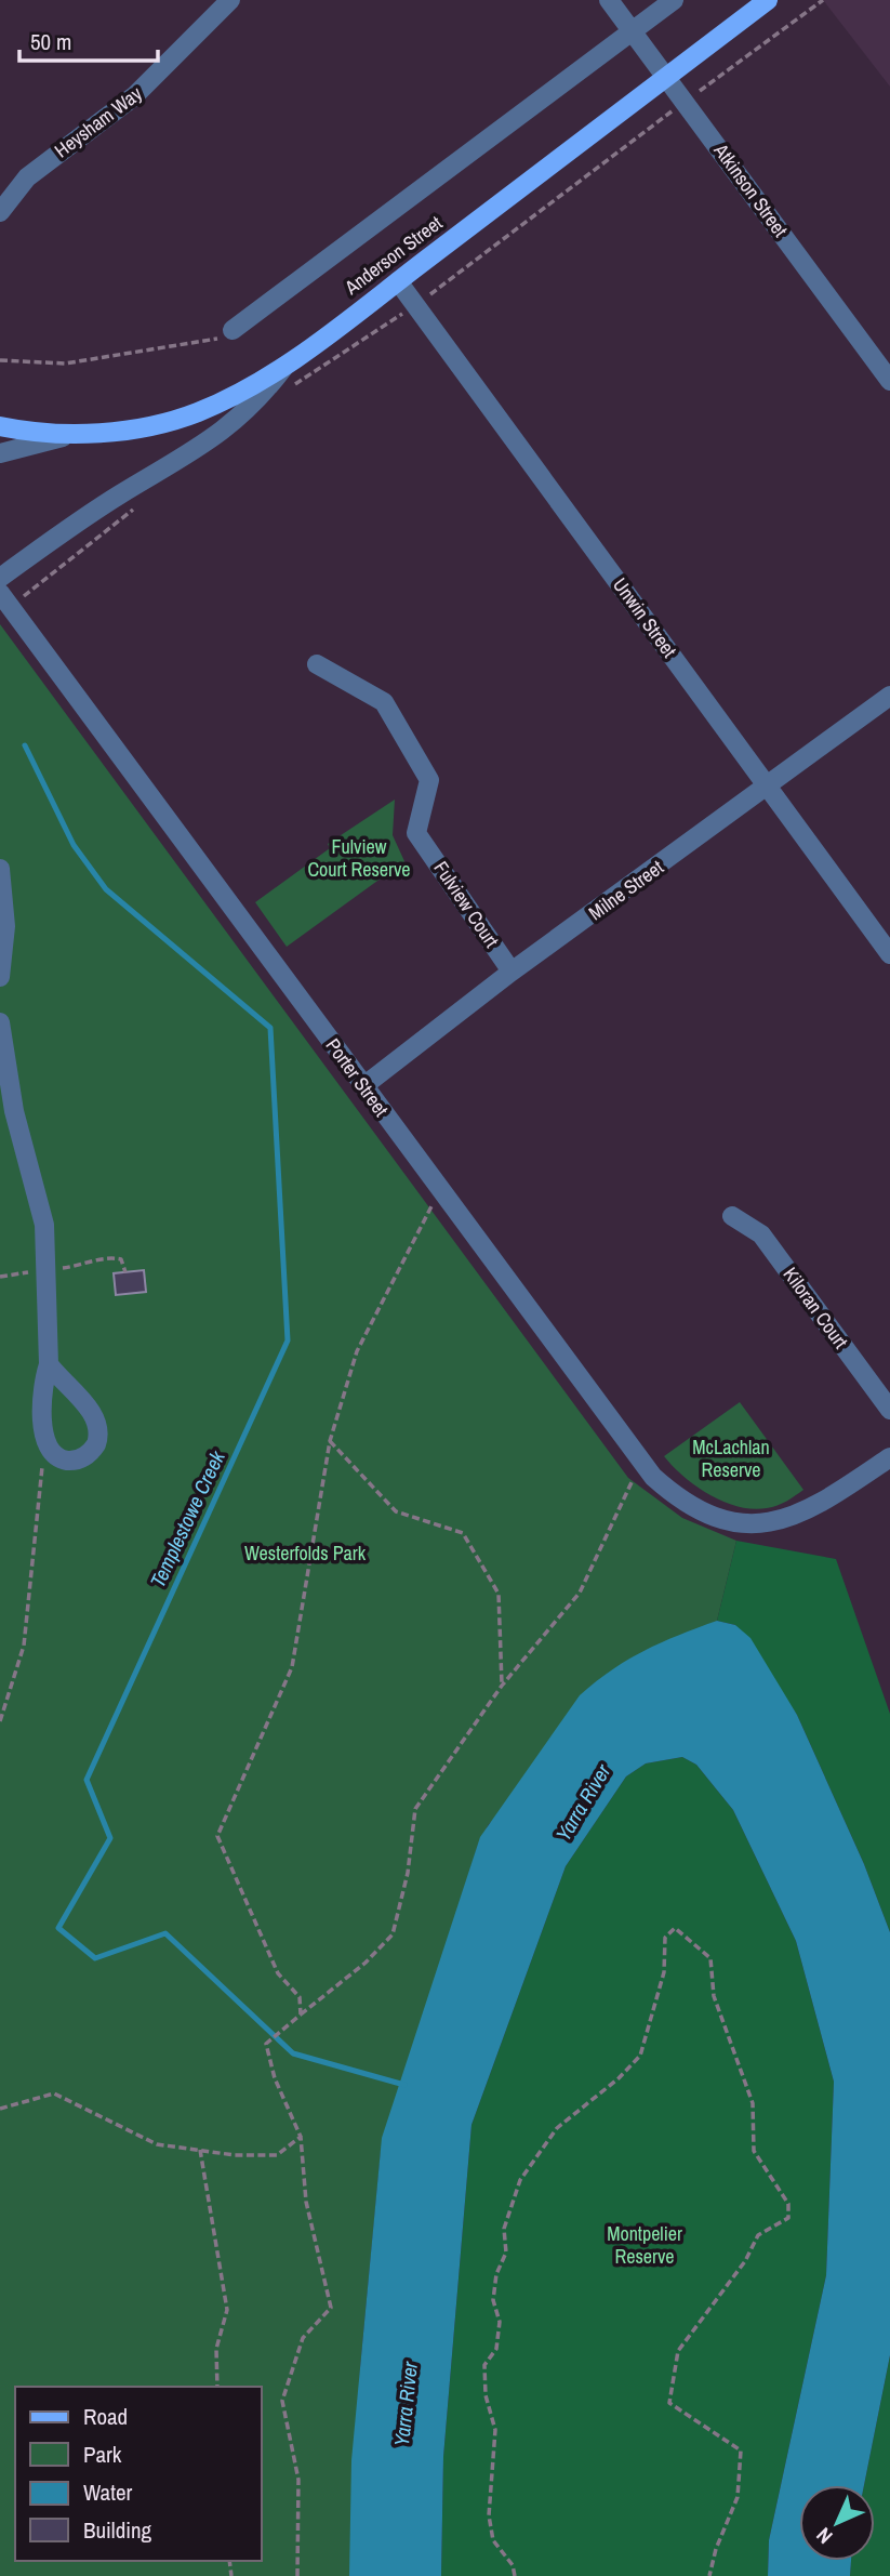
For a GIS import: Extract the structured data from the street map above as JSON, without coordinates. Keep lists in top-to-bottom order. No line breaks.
{"streets":{"main road":["Anderson Street"],"street":["Heysham Way","Atkinson Street","Unwin Street","Milne Street","Fulview Court","Porter Street","Kiloran Court"]},"crossings":[["Atkinson Street","Anderson Street"],["Anderson Street","Unwin Street"],["Unwin Street","Milne Street"],["Milne Street","Fulview Court"],["Milne Street","Porter Street"]],"water":["Templestowe Creek","Yarra River"],"parks":["Fulview Court Reserve","McLachlan Reserve","Westerfolds Park","Montpelier Reserve"],"legend":["Road","Park","Water","Building"],"scale_bar":"50 m","north":"bottom left"}
